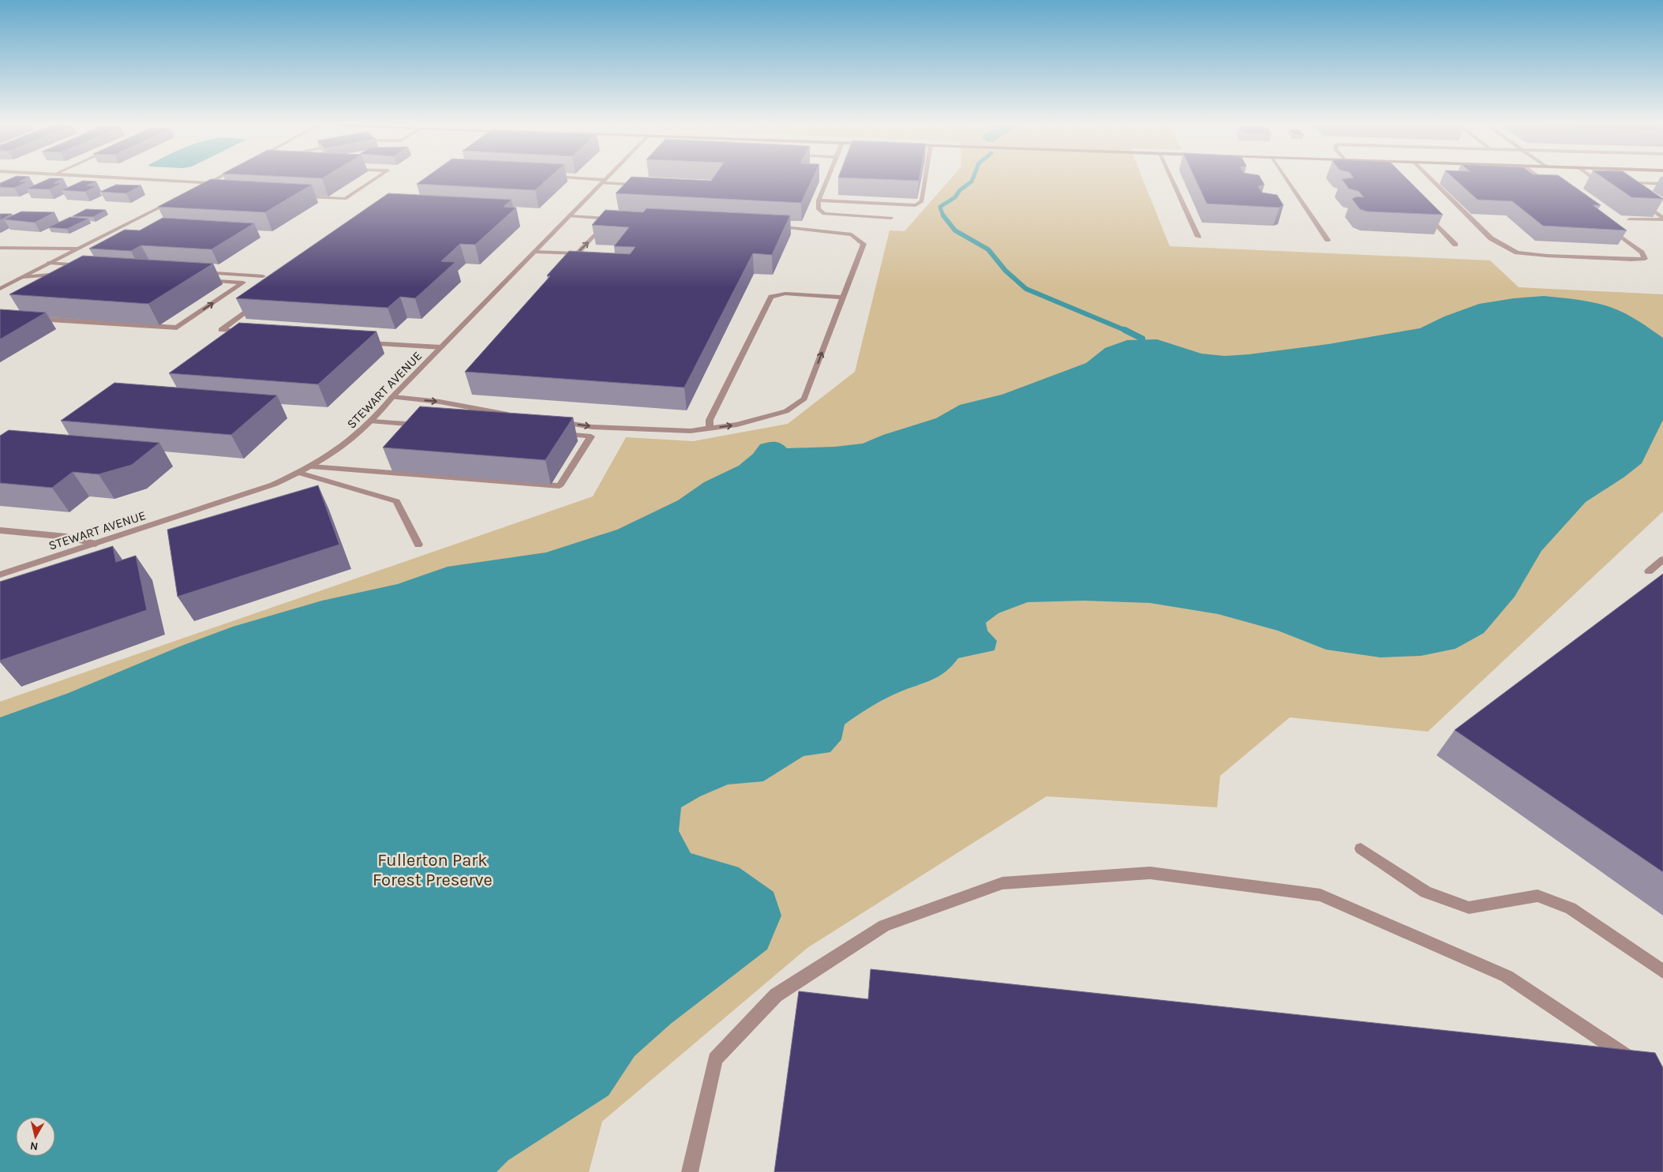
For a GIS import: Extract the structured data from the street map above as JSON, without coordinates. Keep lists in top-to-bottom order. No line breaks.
{"streets":{"street":["STEWART AVENUE"]},"parks":["Fullerton Park Forest Preserve"],"north":"bottom"}
